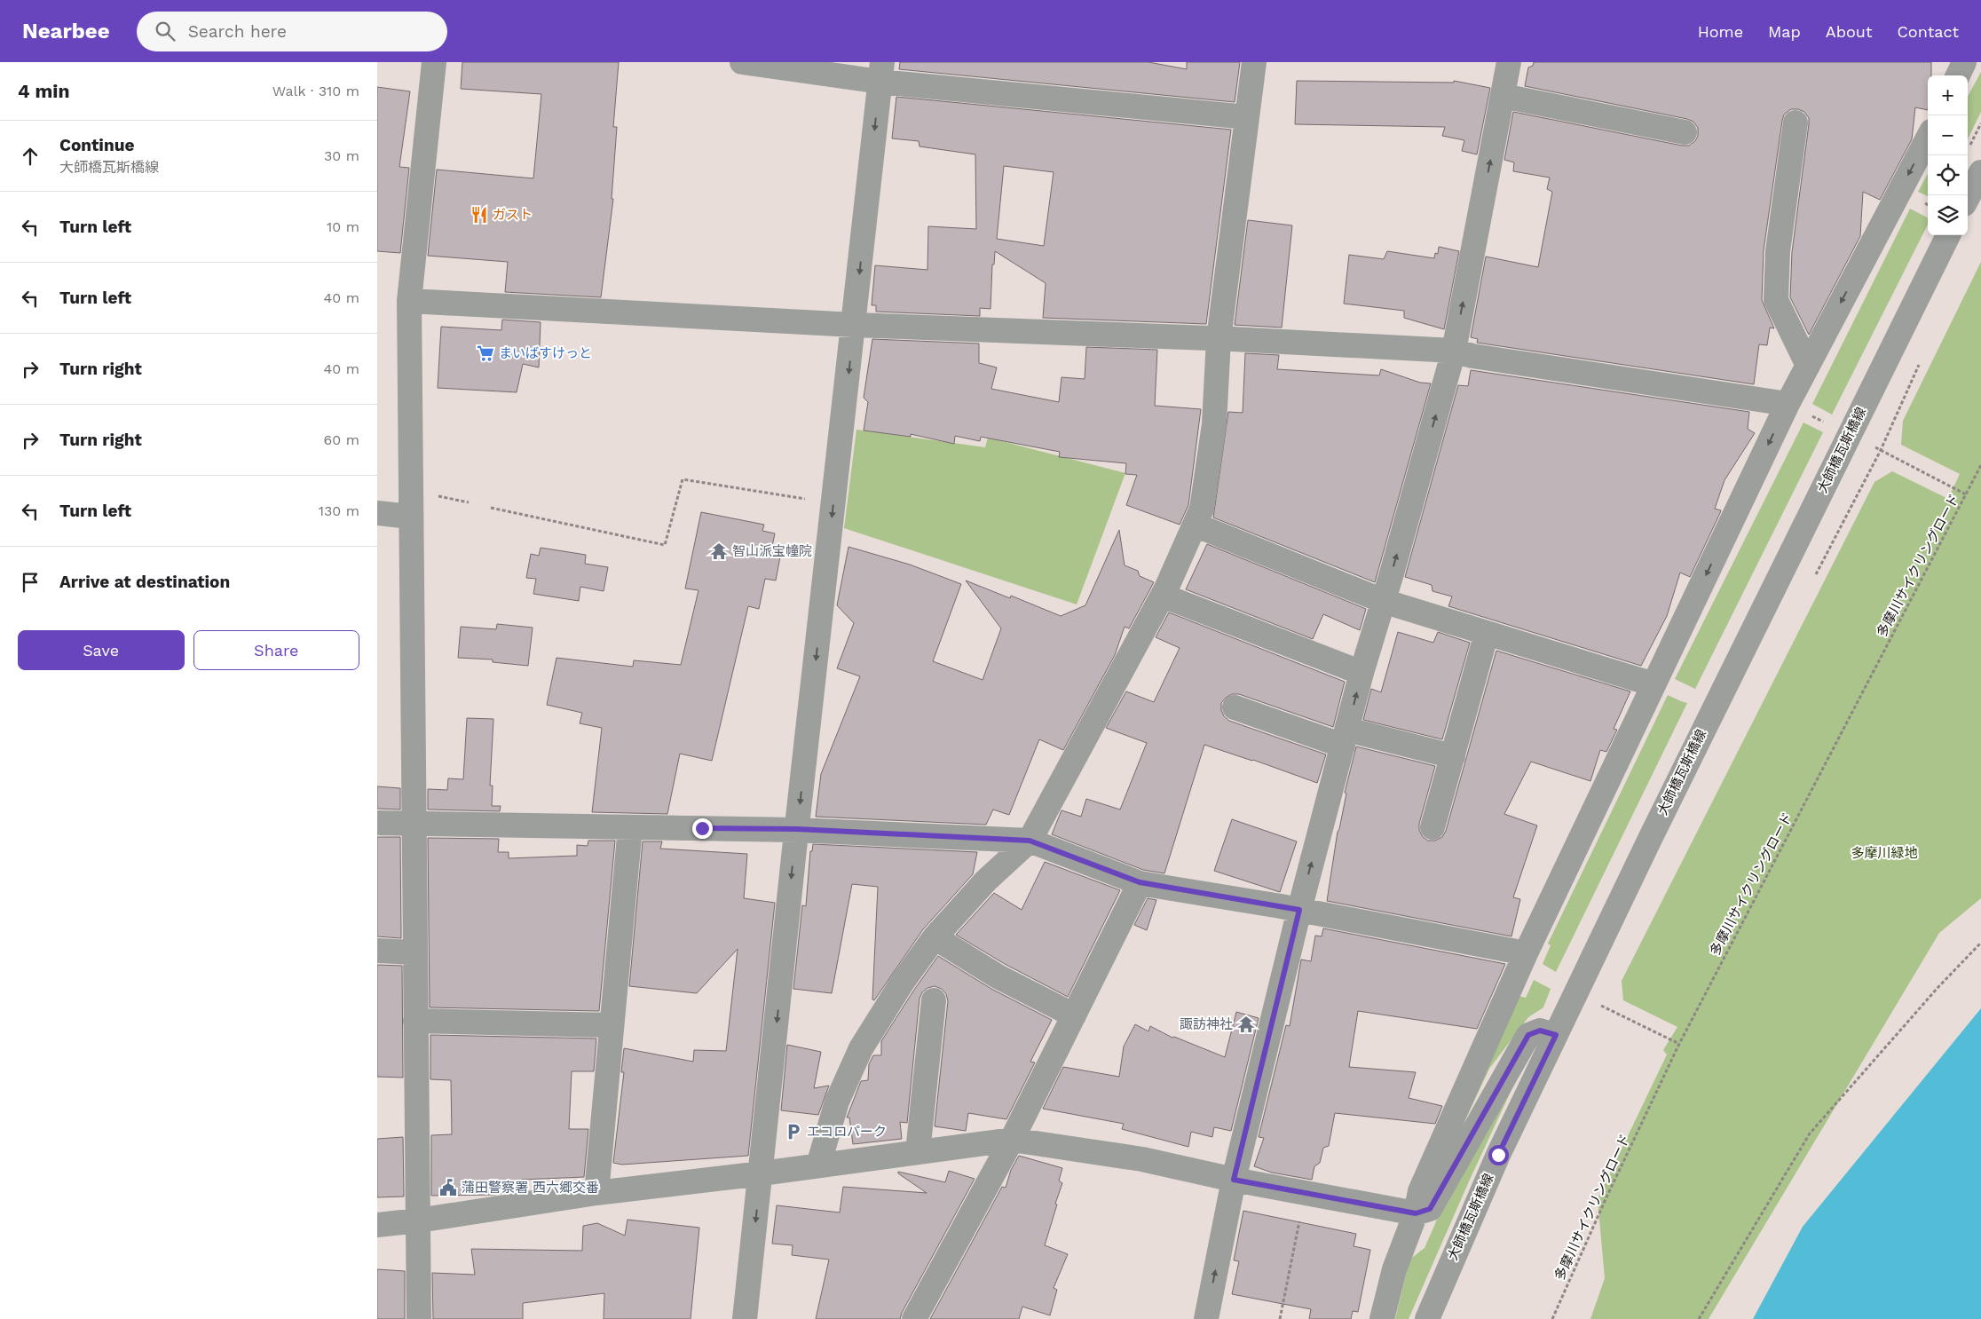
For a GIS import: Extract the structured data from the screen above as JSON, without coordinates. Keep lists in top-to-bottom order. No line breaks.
{"streets":{"street":["大師橋瓦斯橋線"],"path":["多摩川サイクリングロード"]},"parks":["多摩川緑地"],"places":{"restaurant":["ガスト"],"supermarket":["まいばすけっと"],"temple":["智山派宝幢院","諏訪神社"],"parking":["エコロパーク"],"public building":["蒲田警察署 西六郷交番"]},"page":{"header":"Nearbee","search":"Search here","nav":["Home","Map","About","Contact"],"heading":["4 min","Walk · 310 m"],"map_buttons":["+","−"],"list":[["Continue","大師橋瓦斯橋線","30 m"],["Turn left","10 m"],["Turn left","40 m"],["Turn right","40 m"],["Turn right","60 m"],["Turn left","130 m"],"Arrive at destination"],"buttons":["Save","Share"]}}
